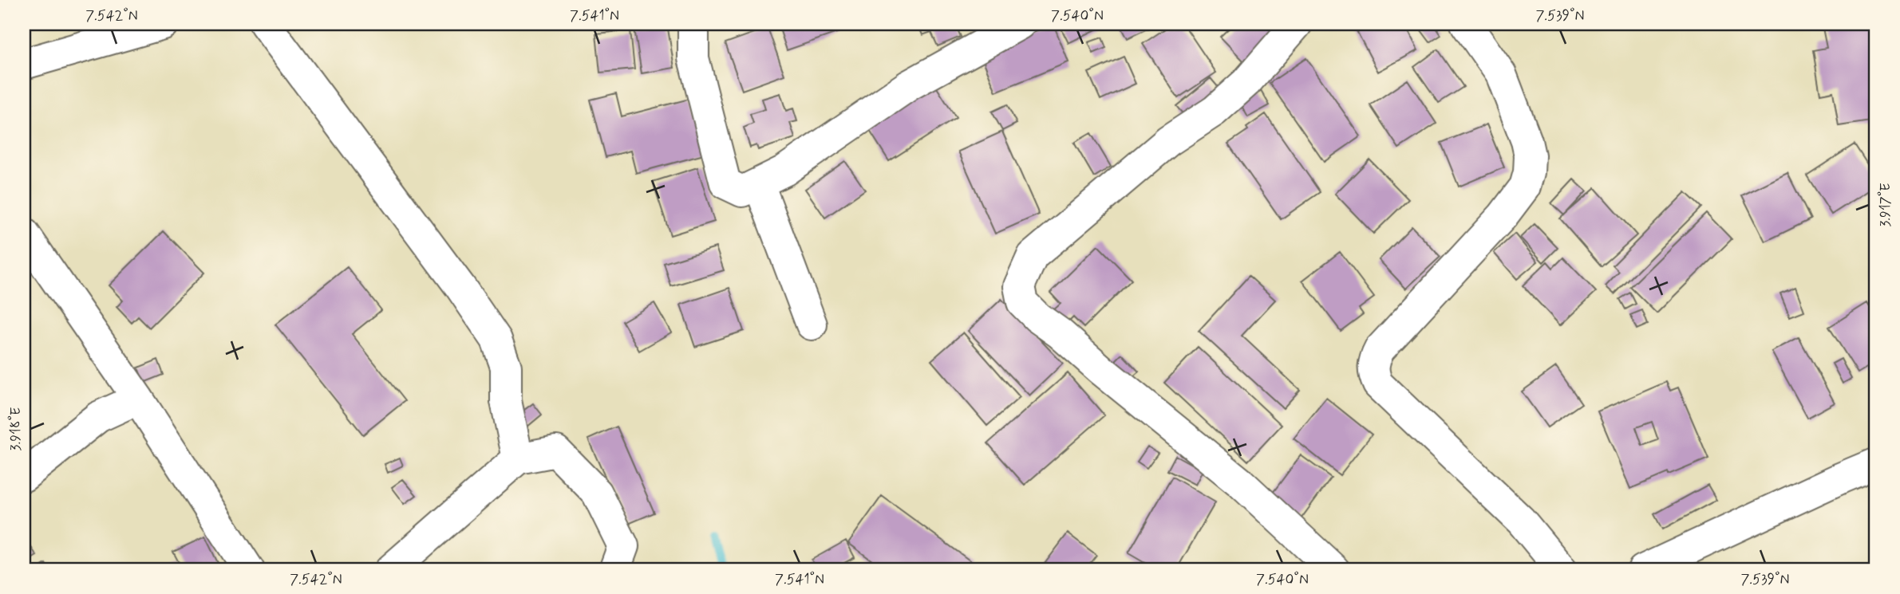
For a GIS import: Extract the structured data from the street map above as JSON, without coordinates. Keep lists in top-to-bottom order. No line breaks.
{"coordinates":["7.542°N","7.541°N","7.540°N","7.539°N","3.917°E","3.918°E"]}
